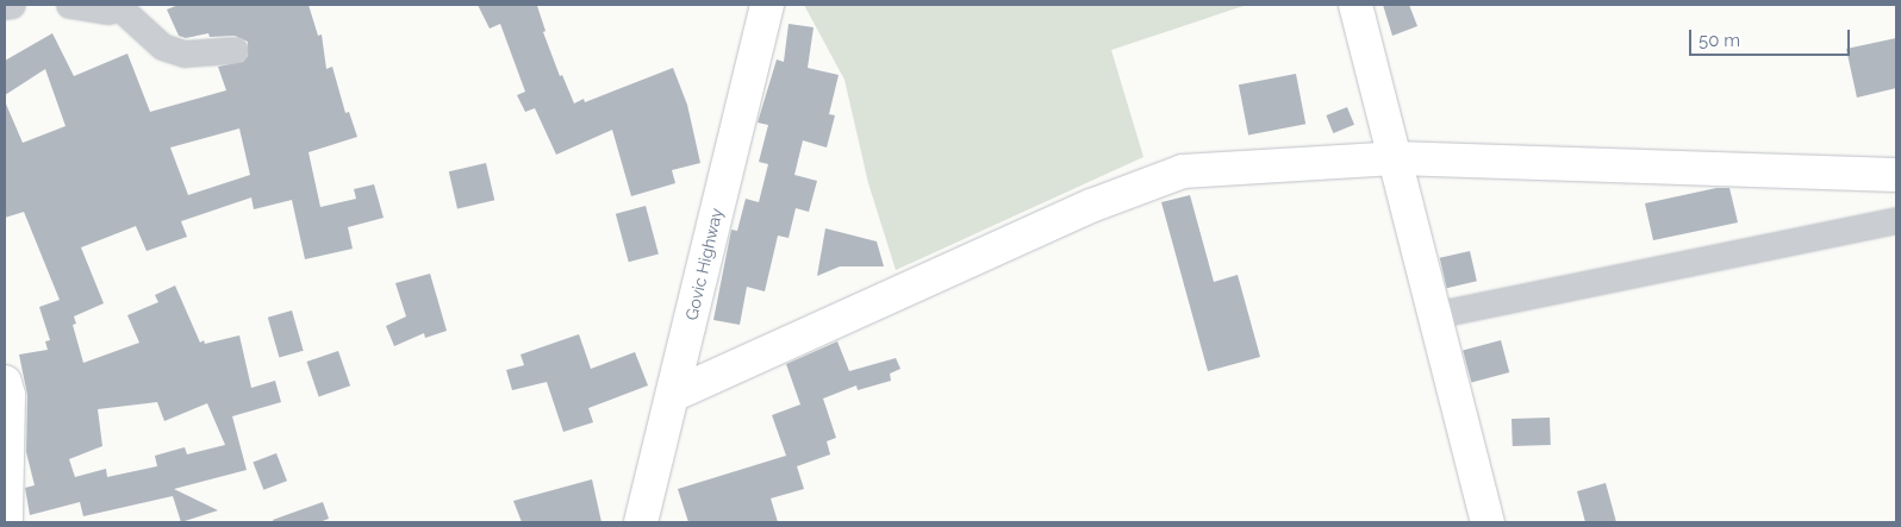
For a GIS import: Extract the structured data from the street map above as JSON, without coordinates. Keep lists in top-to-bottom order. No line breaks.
{"streets":{"street":["Govic Highway"]},"scale_bar":"50 m"}
